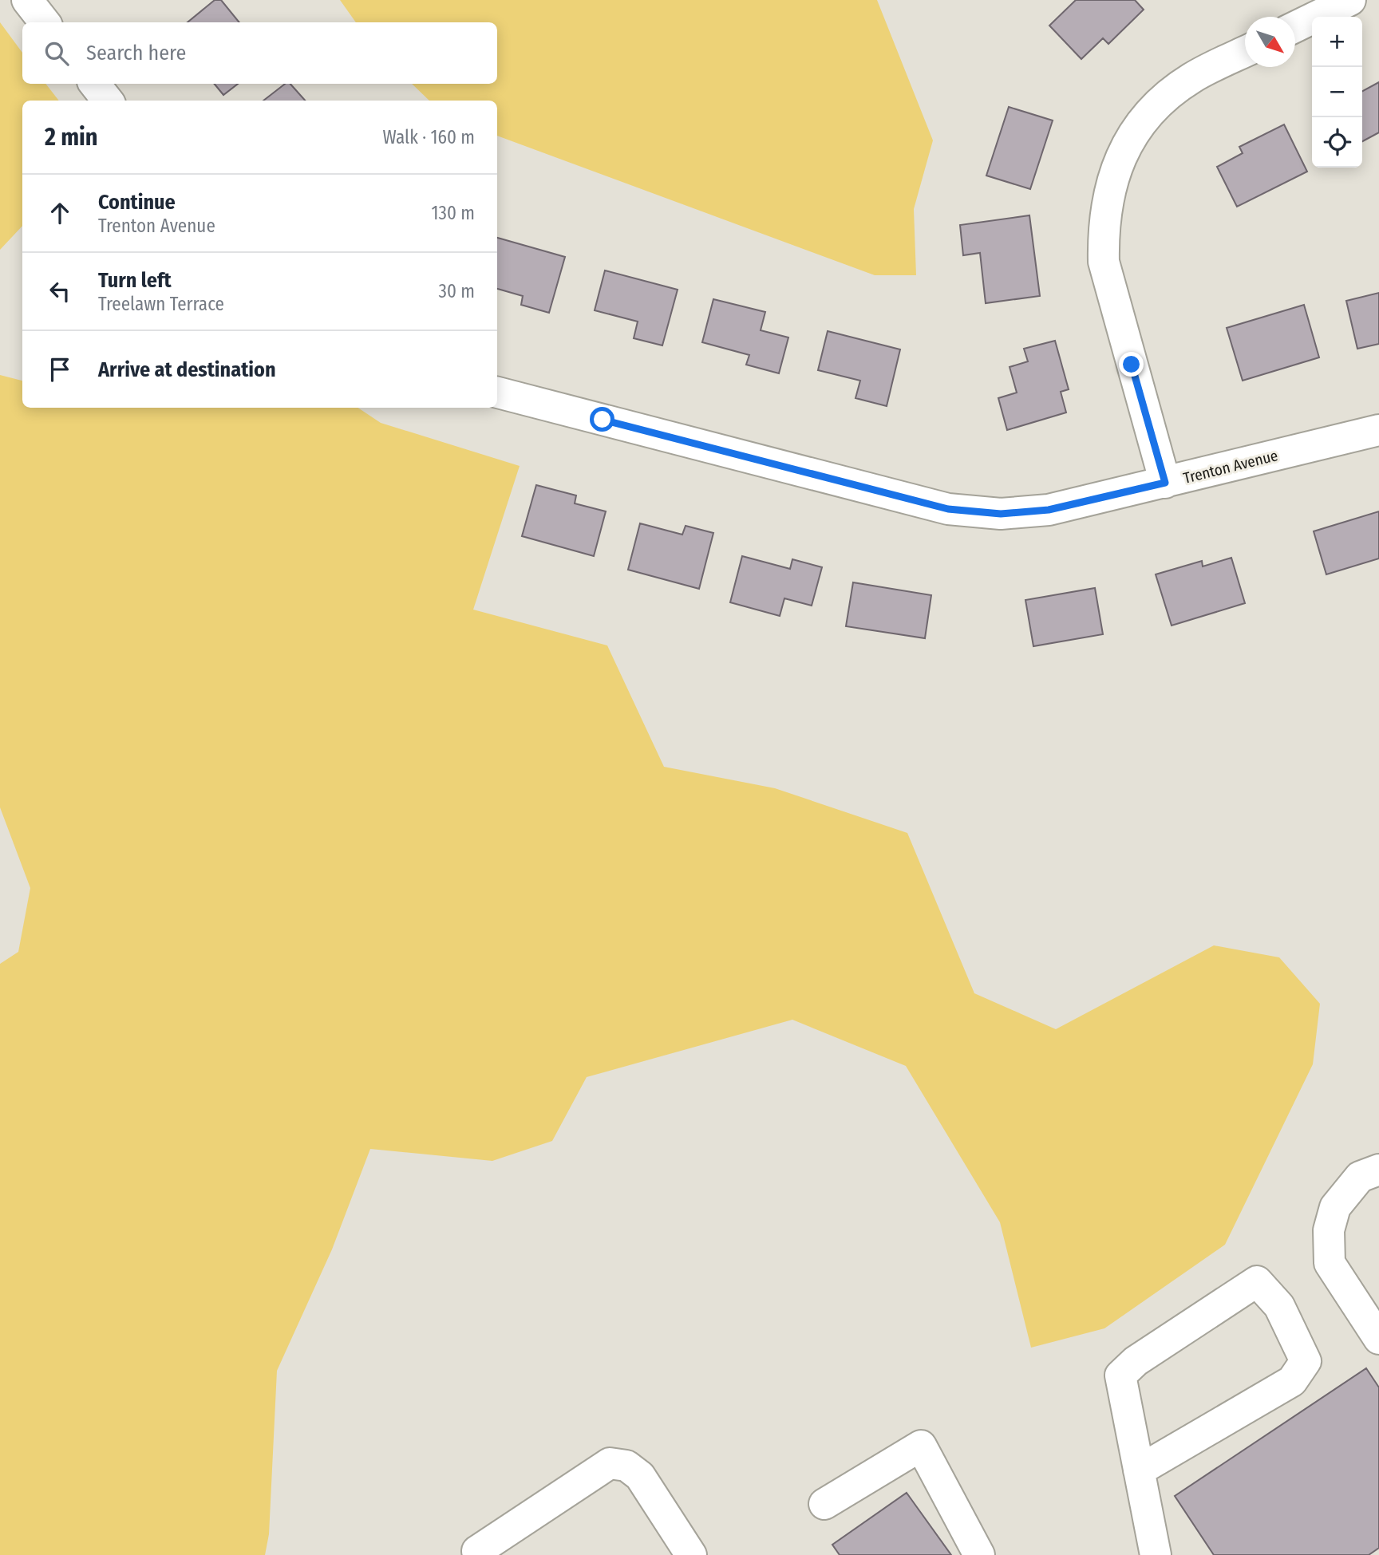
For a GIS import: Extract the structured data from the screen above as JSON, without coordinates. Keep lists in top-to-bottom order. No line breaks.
{"streets":{"street":["Trenton Avenue"]},"north":"bottom right","page":{"map_buttons":["+","−"],"search":"Search here","heading":["2 min","Walk · 160 m"],"list":[["Continue","Trenton Avenue","130 m"],["Turn left","Treelawn Terrace","30 m"],"Arrive at destination"]}}
